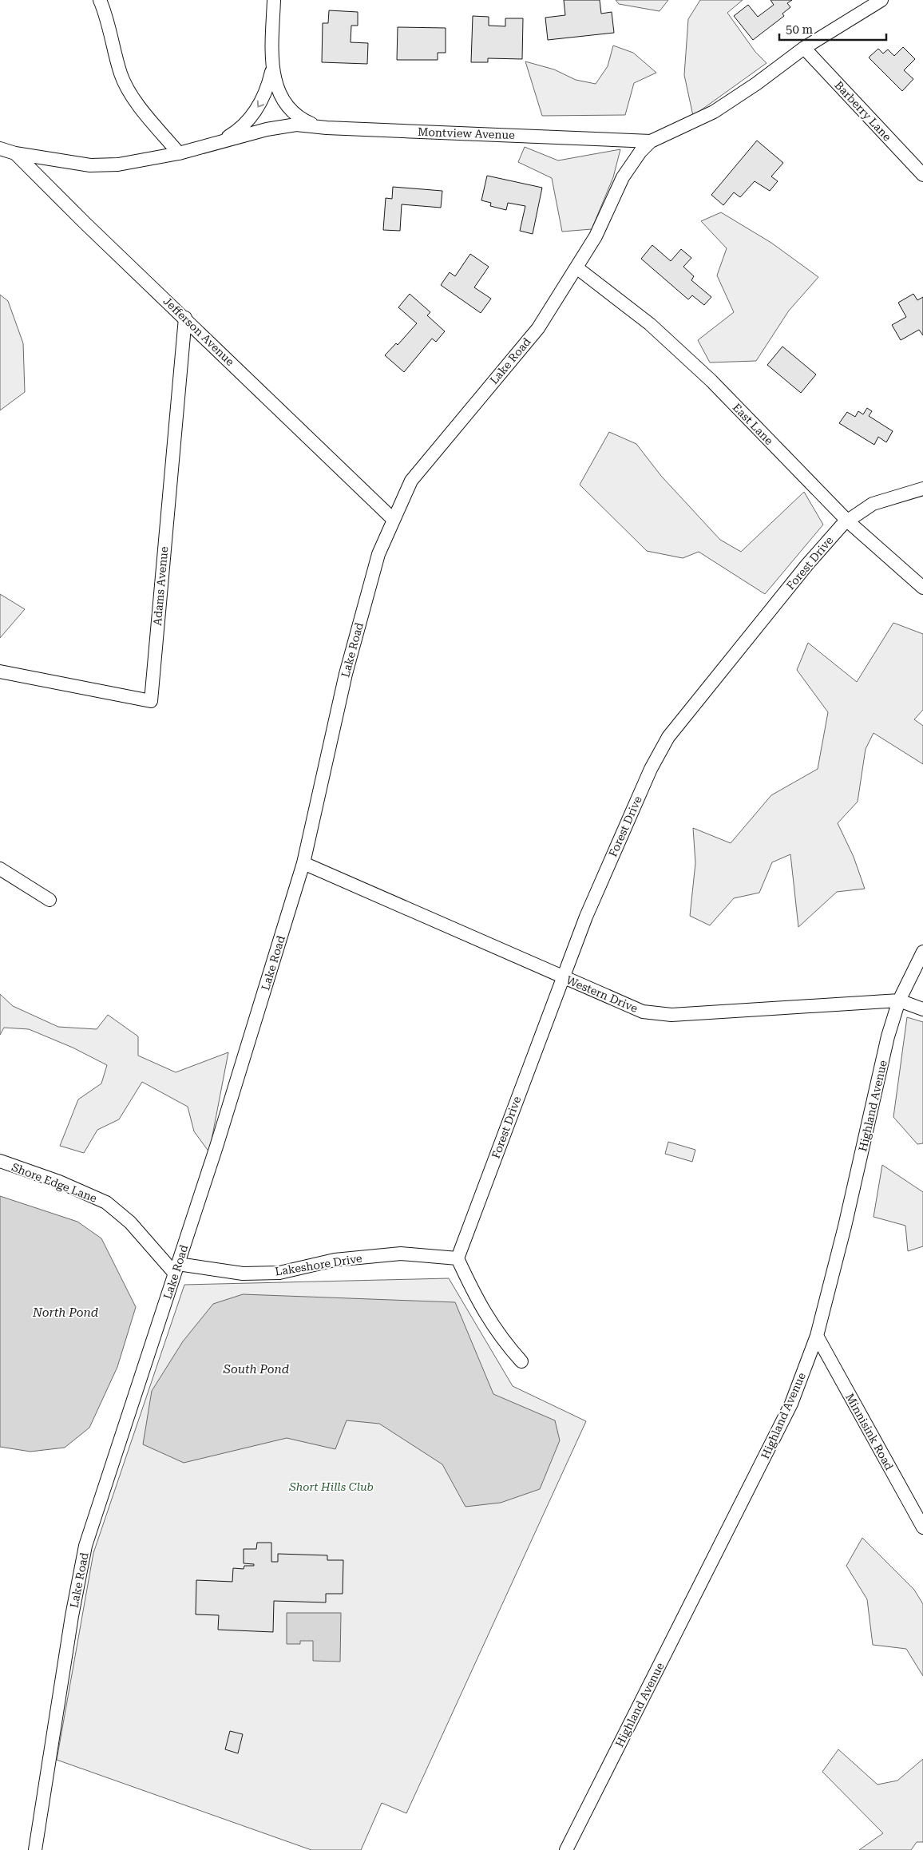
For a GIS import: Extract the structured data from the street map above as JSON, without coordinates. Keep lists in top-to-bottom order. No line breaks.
{"streets":{"street":["Barberry Lane","Montview Avenue","Jefferson Avenue","Lake Road","East Lane","Forest Drive","Adams Avenue","Western Drive","Highland Avenue","Shore Edge Lane","Lakeshore Drive","Minnisink Road"]},"crossings":[["Barberry Lane","Montview Avenue"],["Montview Avenue","Jefferson Avenue"],["Montview Avenue","Lake Road"],["Jefferson Avenue","Lake Road"],["Jefferson Avenue","Adams Avenue"],["Lake Road","East Lane"],["Lake Road","Western Drive"],["Lake Road","Shore Edge Lane"],["Lake Road","Lakeshore Drive"],["East Lane","Forest Drive"],["Forest Drive","Western Drive"],["Forest Drive","Lakeshore Drive"],["Western Drive","Highland Avenue"],["Highland Avenue","Minnisink Road"],["Shore Edge Lane","Lakeshore Drive"]],"water":["North Pond","South Pond"],"parks":["Short Hills Club"],"scale_bar":"50 m"}
